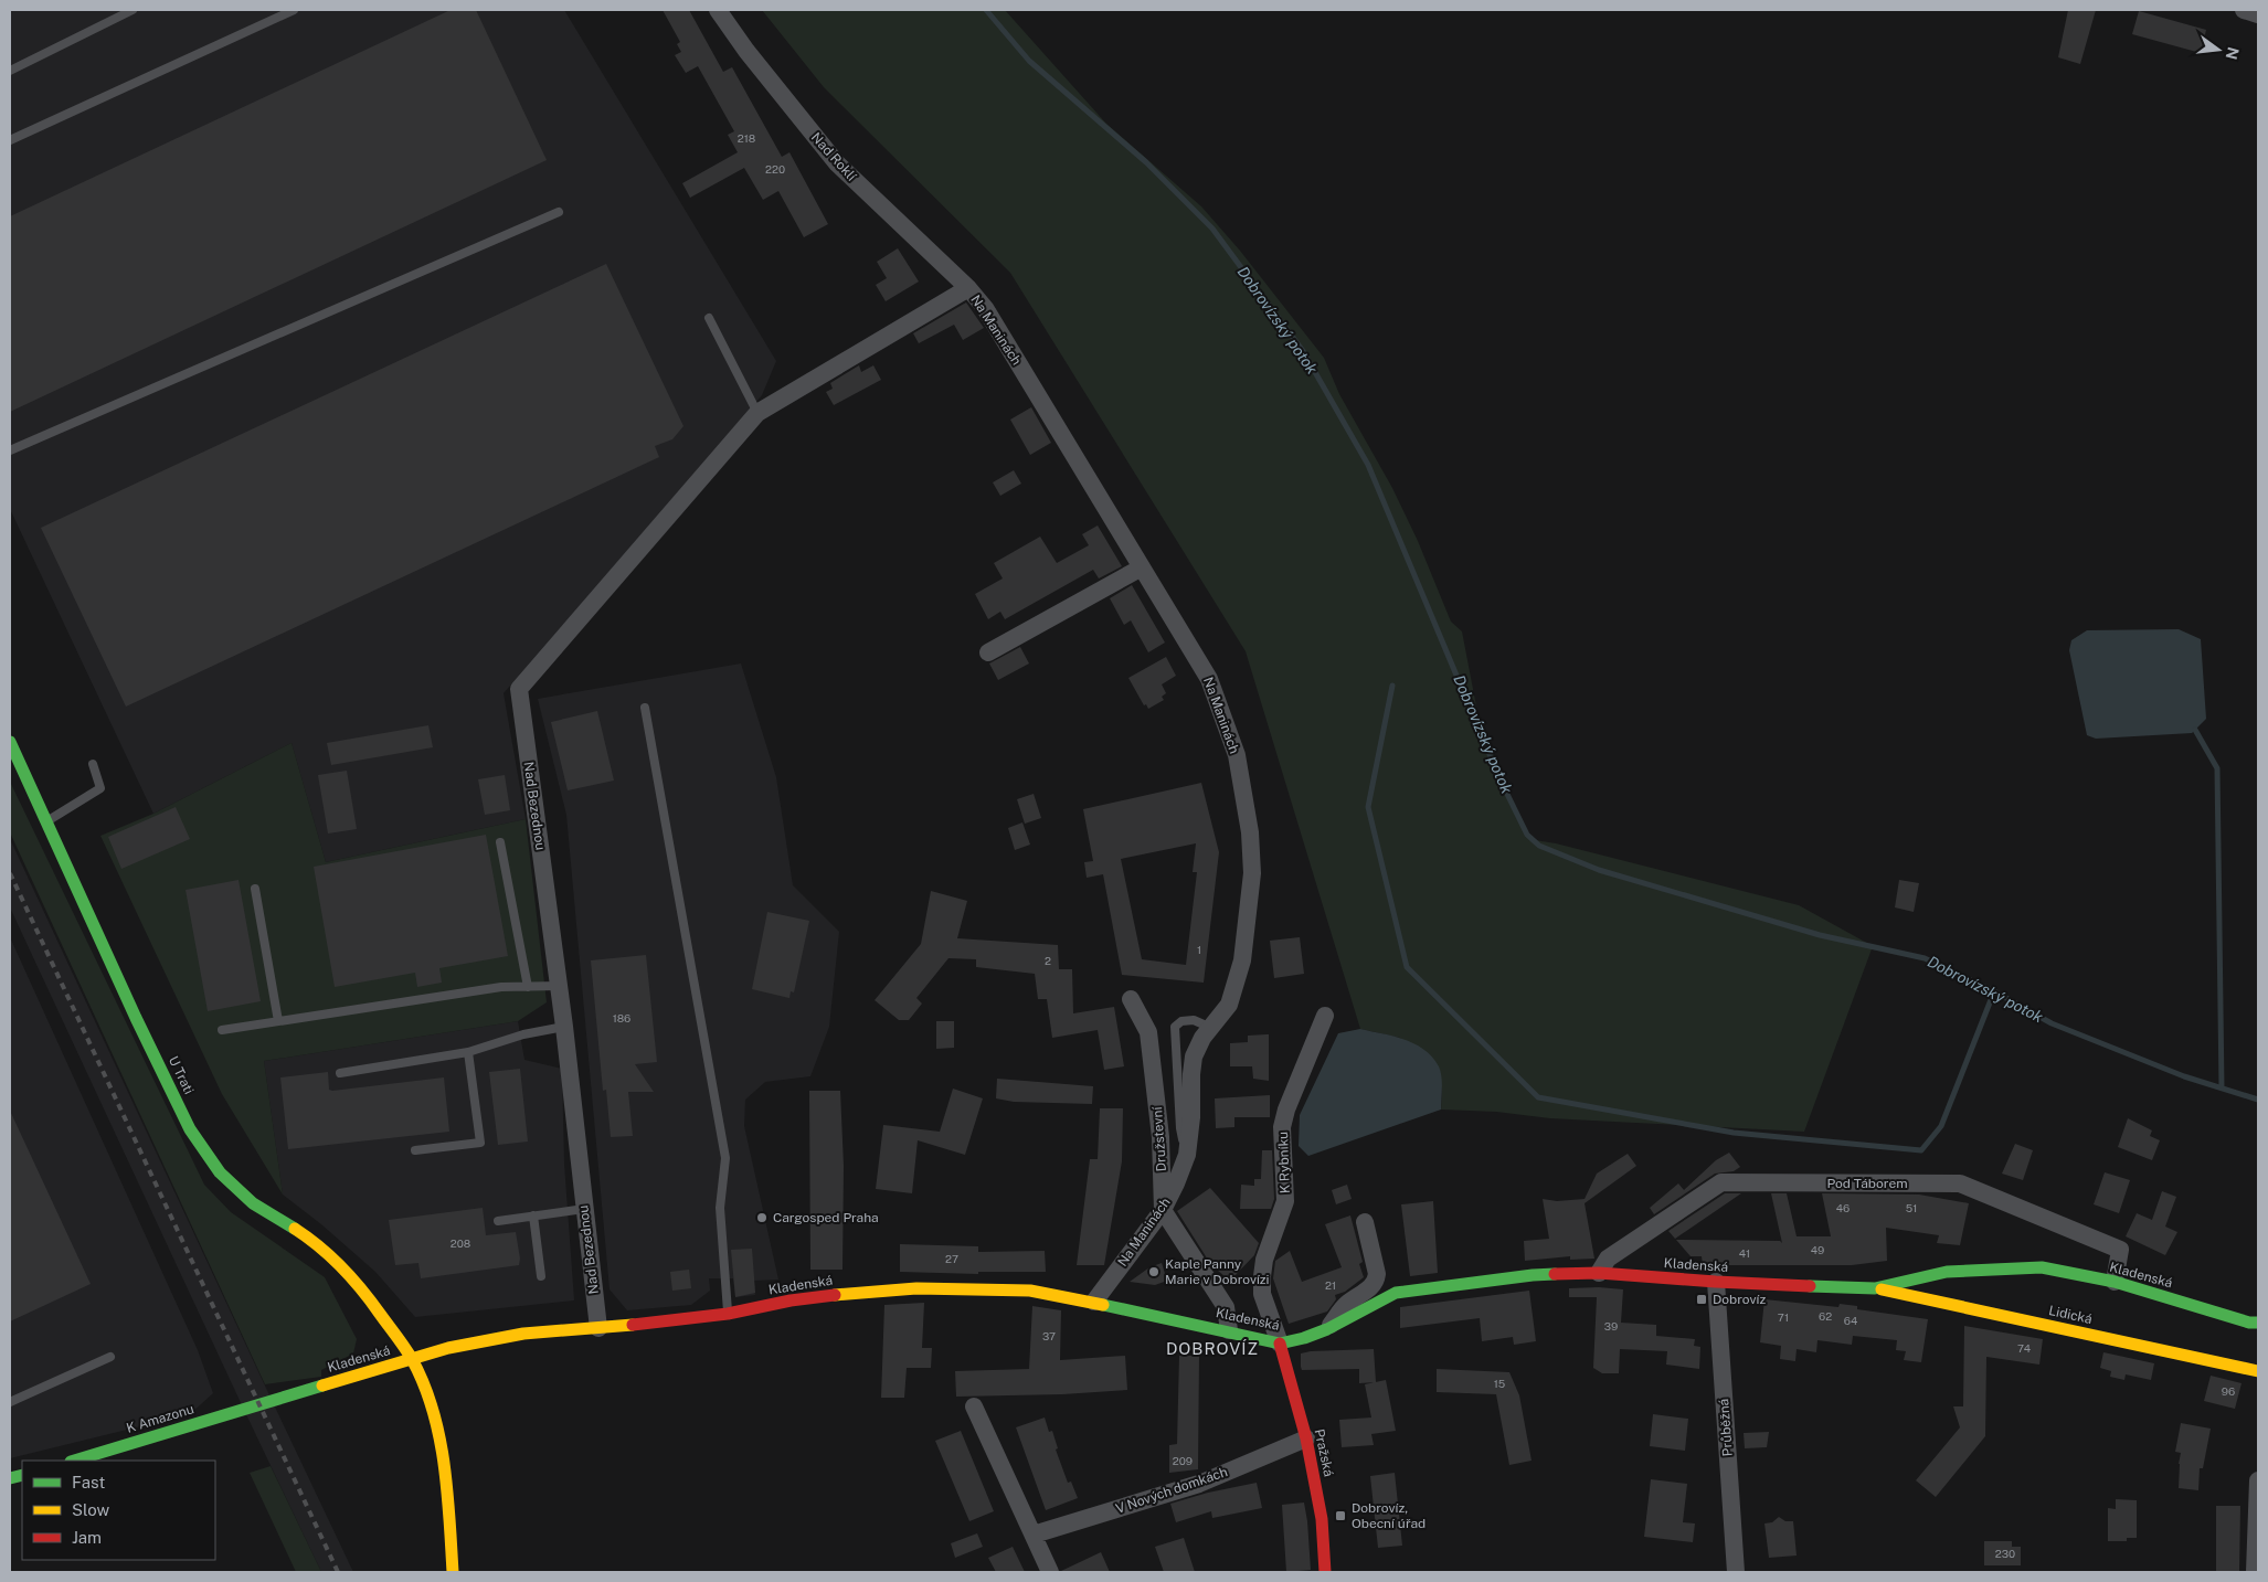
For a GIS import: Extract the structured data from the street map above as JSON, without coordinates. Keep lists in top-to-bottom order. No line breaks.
{"streets":{"street":["Nad Roklí","Na Maninách","Nad Bezednou","U Trati","Družstevní","K Rybníku","Pod Táborem","Kladenská","Lidická","K Amazonu","Průběžná","Pražská","V Nových domkách"]},"crossings":[["Nad Roklí","Na Maninách"],["Na Maninách","Nad Bezednou"],["Na Maninách","Družstevní"],["Na Maninách","Kladenská"],["Nad Bezednou","Kladenská"],["U Trati","Kladenská"],["K Rybníku","Kladenská"],["K Rybníku","Pražská"],["Pod Táborem","Kladenská"],["Kladenská","Lidická"],["Kladenská","K Amazonu"],["Kladenská","Průběžná"],["Kladenská","Pražská"],["Pražská","V Nových domkách"]],"districts":["DOBROVÍZ"],"water":["Dobrovízský potok"],"places":{"other":["Cargosped Praha","Kaple Panny Marie v Dobrovízi"],"transit":["Dobrovíz","Dobrovíz, Obecní úřad"]},"house_numbers":["218","220","1","2","186","46","51","208","49","41","27","21","62","71","64","39","37","74","15","96","209","230"],"legend":["Fast","Slow","Jam"],"north":"right"}
